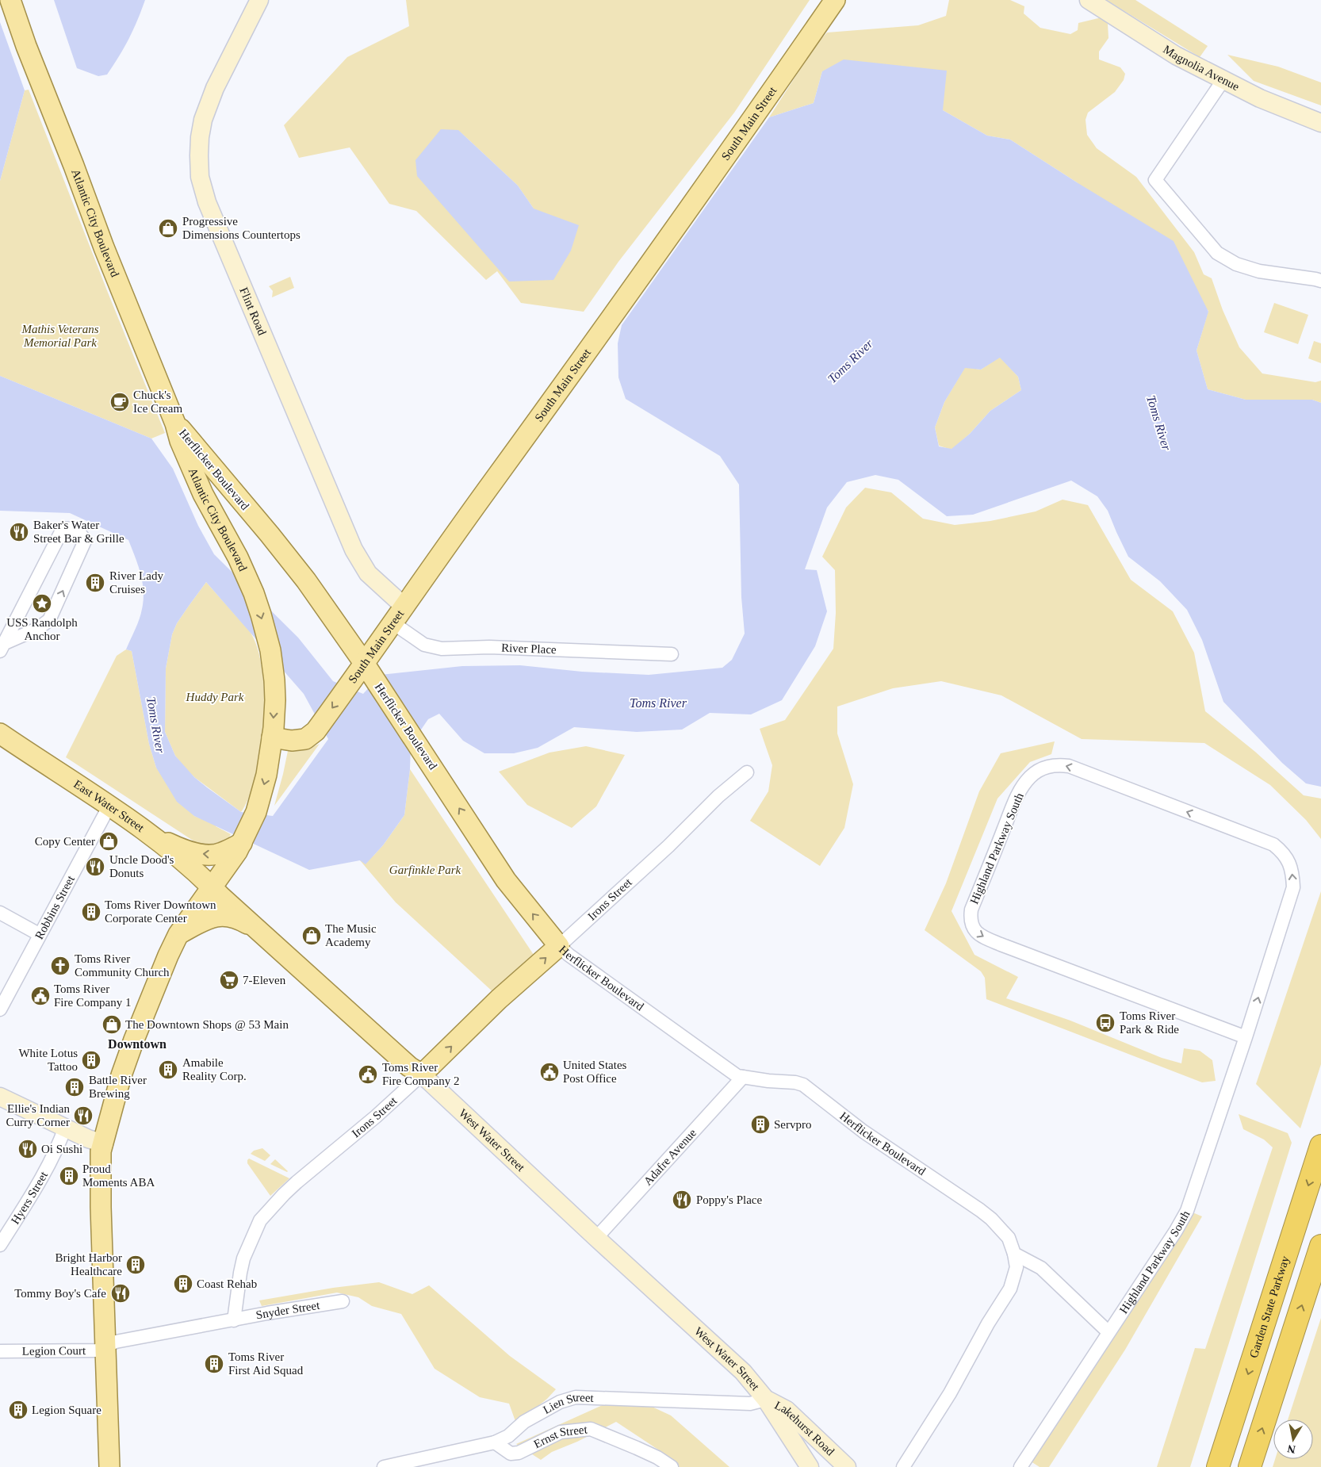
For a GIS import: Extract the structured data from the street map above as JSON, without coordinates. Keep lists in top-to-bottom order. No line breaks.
{"streets":{"highway":["Garden State Parkway"],"main road":["South Main Street","Atlantic City Boulevard","Herflicker Boulevard","East Water Street","Irons Street","West Water Street"],"street":["Magnolia Avenue","Flint Road","River Place","Highland Parkway South","Robbins Street","Adafre Avenue","Hyers Street","Snyder Street","Legion Court","Lien Street","Lakehurst Road","Ernst Street"]},"crossings":[["South Main Street","Atlantic City Boulevard"],["South Main Street","Flint Road"],["South Main Street","Herflicker Boulevard"],["South Main Street","River Place"],["Atlantic City Boulevard","Herflicker Boulevard"],["Atlantic City Boulevard","East Water Street"],["Atlantic City Boulevard","West Water Street"],["Atlantic City Boulevard","Legion Court"],["Herflicker Boulevard","Irons Street"],["Herflicker Boulevard","Adafre Avenue"],["East Water Street","Robbins Street"],["East Water Street","West Water Street"],["Irons Street","West Water Street"],["Irons Street","Snyder Street"],["West Water Street","Adafre Avenue"],["West Water Street","Lien Street"],["West Water Street","Lakehurst Road"],["Lien Street","Lakehurst Road"],["Lien Street","Ernst Street"]],"districts":["Downtown"],"water":["Toms River"],"parks":["Mathis Veterans Memorial Park","Huddy Park","Garfinkle Park"],"places":{"shop":["Progressive Dimensions Countertops","Copy Center","The Music Academy","The Downtown Shops @ 53 Main"],"cafe":["Chuck's Ice Cream"],"restaurant":["Baker's Water Street Bar & Grille","Uncle Dood's Donuts","Ellie's Indian Curry Corner","Oi Sushi","Poppy's Place","Tommy Boy's Cafe"],"building":["River Lady Cruises","Toms River Downtown Corporate Center","White Lotus Tattoo","Amabile Reality Corp.","Battle River Brewing","Servpro","Proud Moments ABA","Bright Harbor Healthcare","Coast Rehab","Toms River First Aid Squad","Legion Square"],"place":["USS Randolph Anchor"],"church":["Toms River Community Church"],"supermarket":["7-Eleven"],"public building":["Toms River Fire Company 1","United States Post Office","Toms River Fire Company 2"],"bus stop":["Toms River Park & Ride"]},"north":"bottom"}
